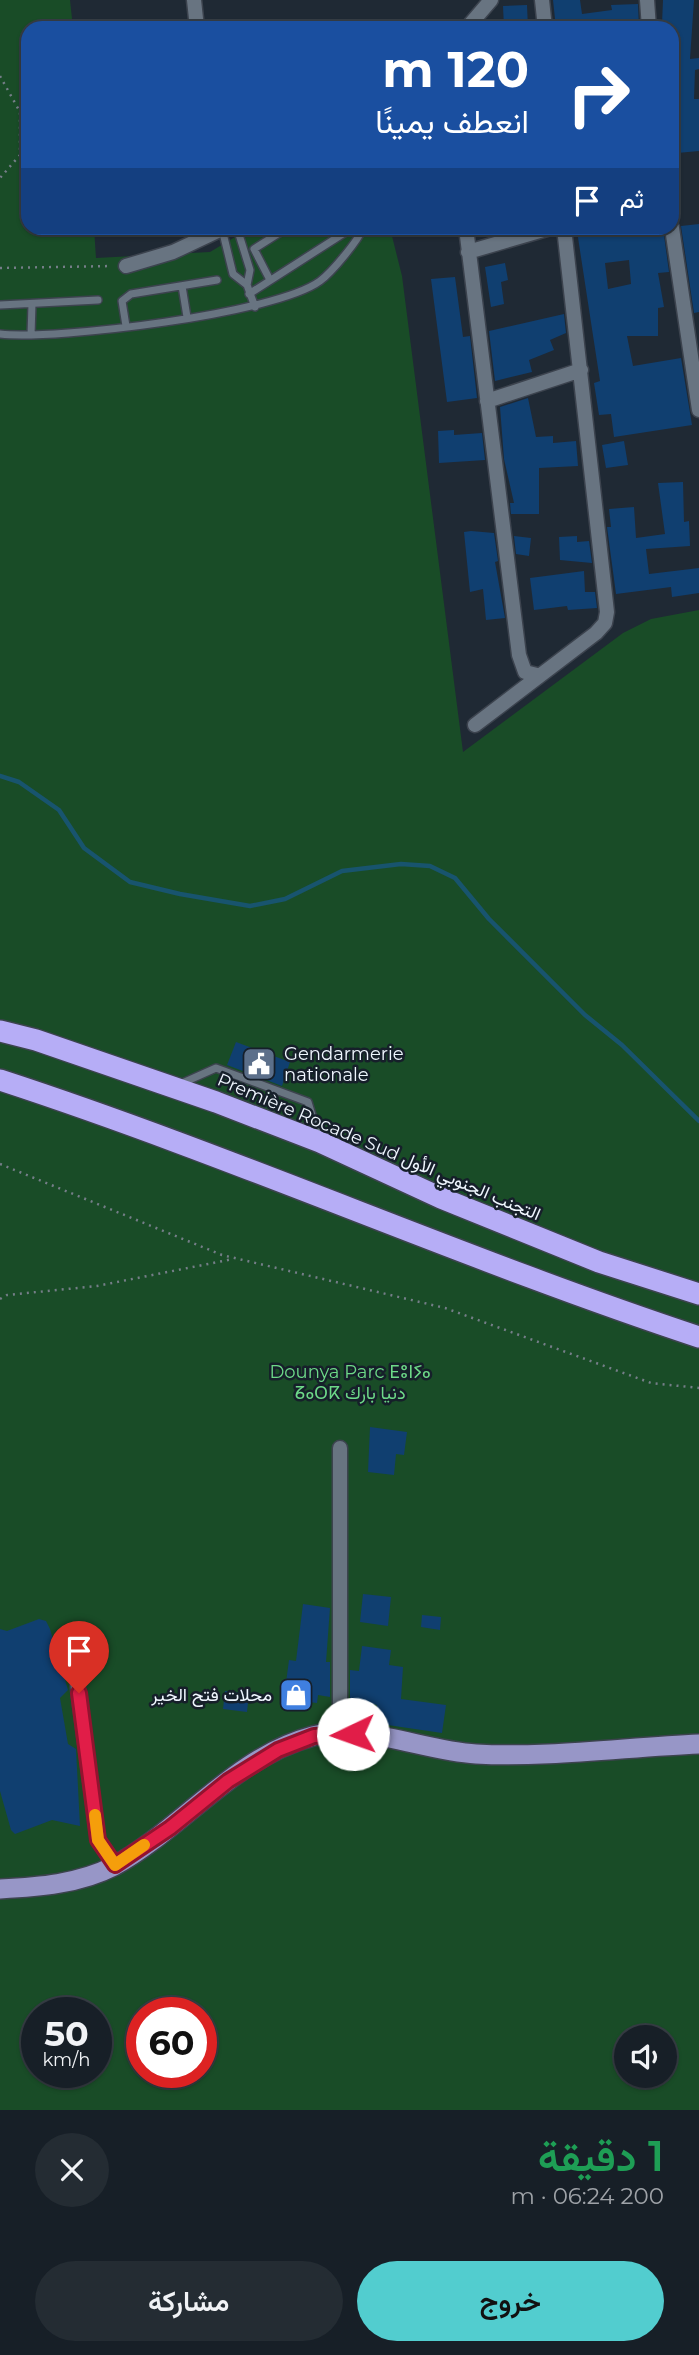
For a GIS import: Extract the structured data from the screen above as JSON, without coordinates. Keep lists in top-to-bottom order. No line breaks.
{"streets":{"highway":["Première Rocade Sud التجنب الجنوبي الأول"]},"parks":["Dounya Parc ⴹⵓⵏⵢⴰ ⵒⴰⵔⴽ دنيا بارك"],"places":{"public building":["Gendarmerie nationale"],"shop":["محلات فتح الخير"]},"page":{"turn":["120 m","انعطف يمينًا"],"then":"ثم","speed":"50 km/h","limit":"60","heading":["1 دقيقة","200 m · 06:24"],"buttons":["خروج","مشاركة"]}}
